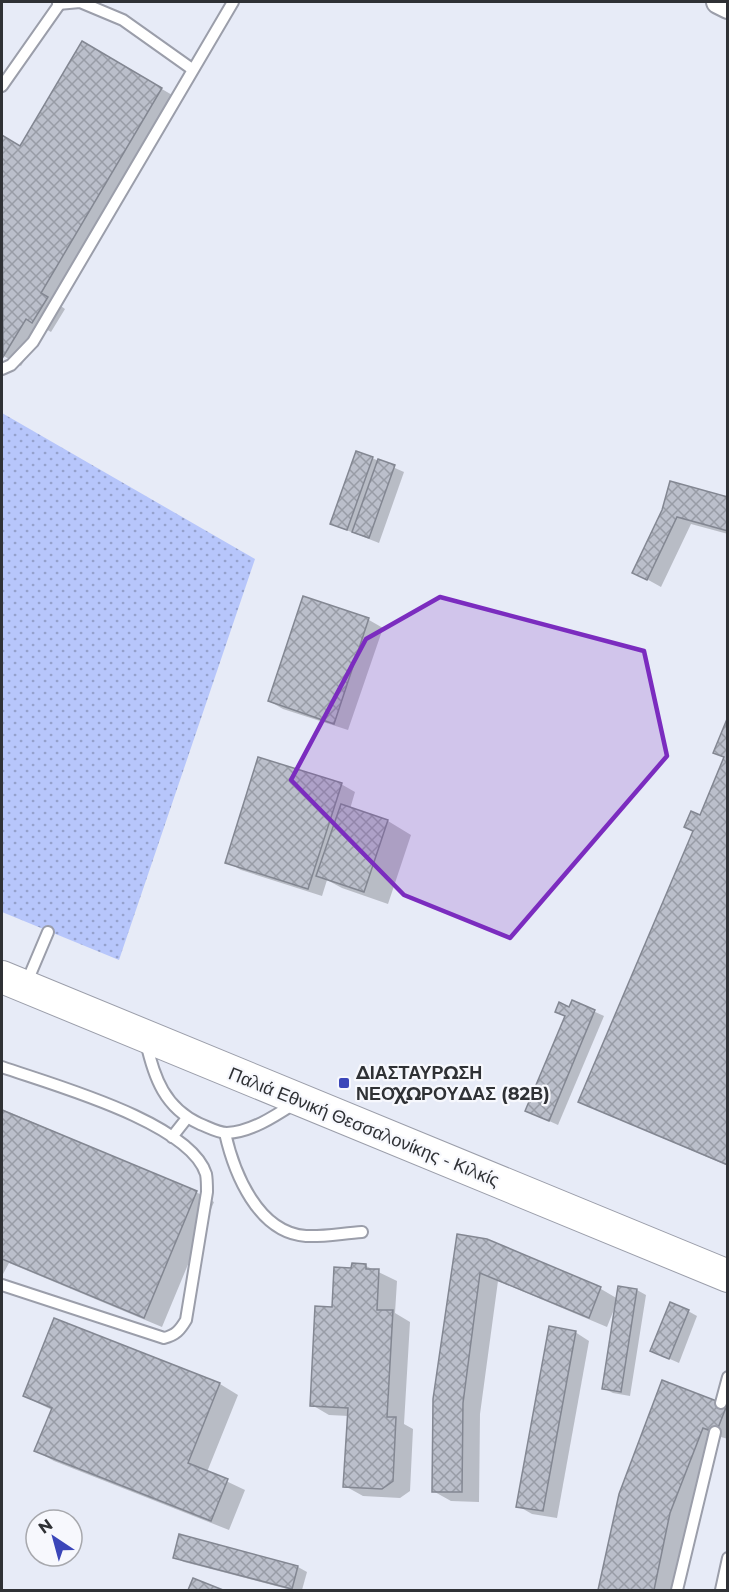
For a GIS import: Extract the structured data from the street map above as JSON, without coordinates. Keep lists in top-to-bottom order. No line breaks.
{"streets":{"main road":["Παλιά Εθνική Θεσσαλονίκης - Κιλκίς"]},"places":{"transit":["ΔΙΑΣΤΑΥΡΩΣΗ ΝΕΟΧΩΡΟΥΔΑΣ (82Β)"]},"north":"top left"}
